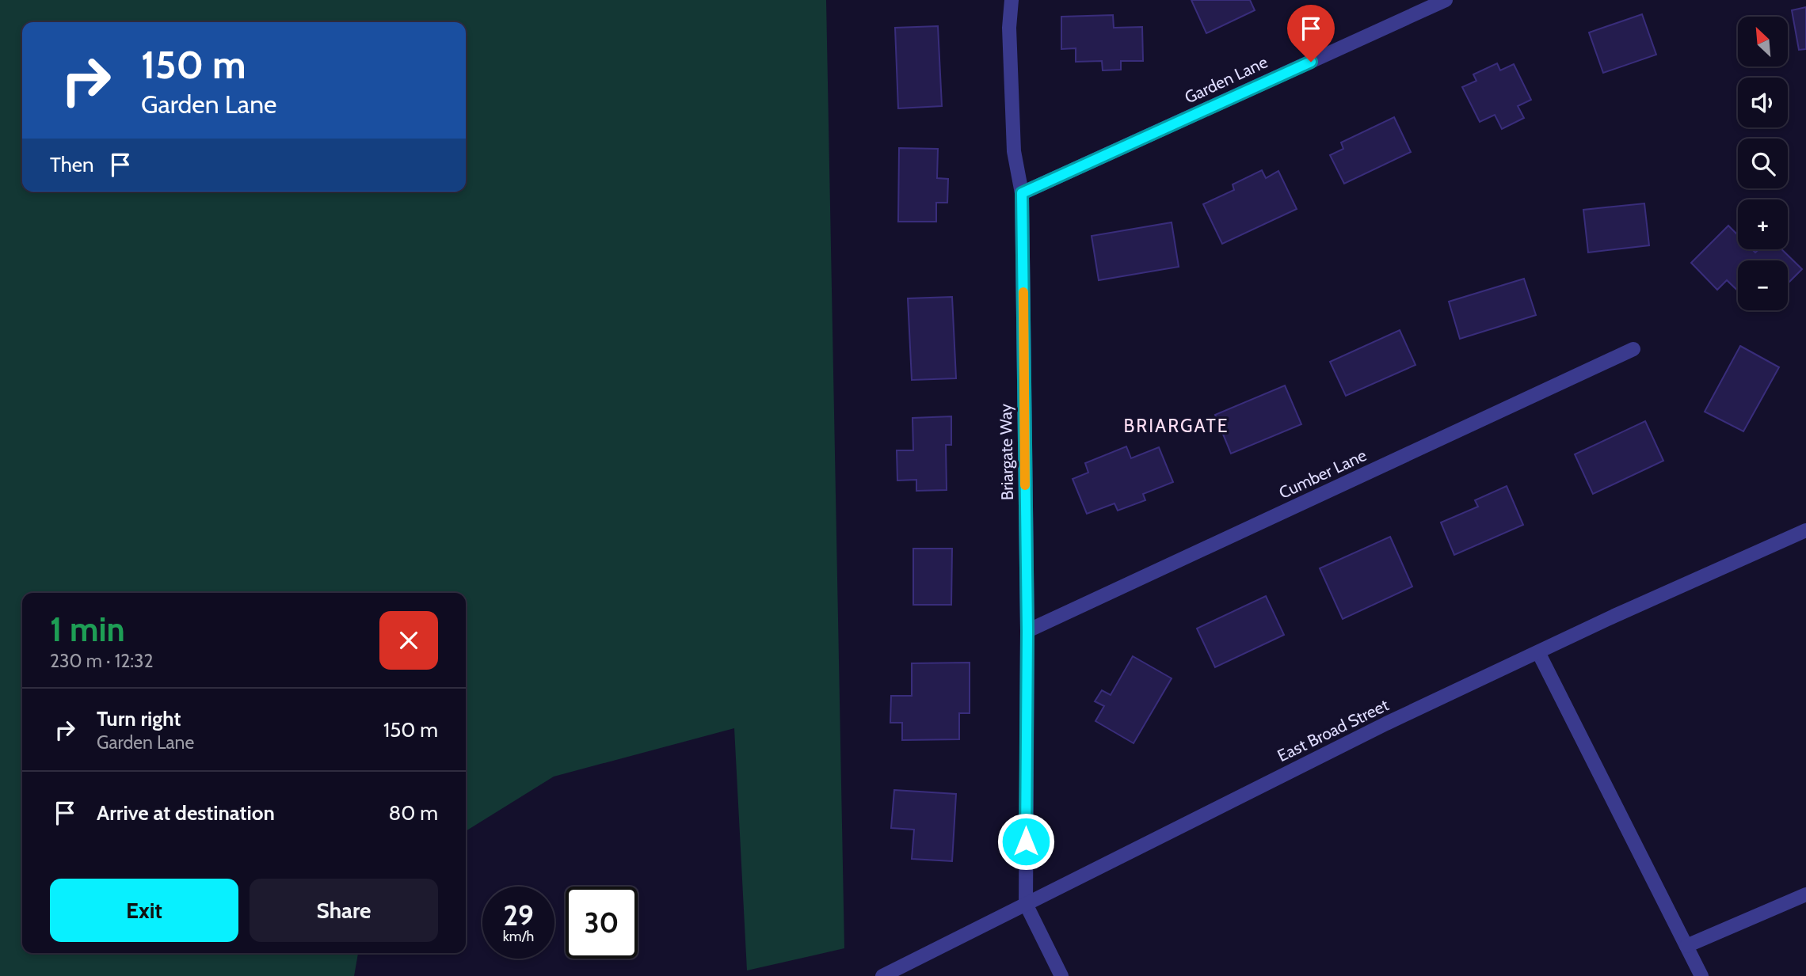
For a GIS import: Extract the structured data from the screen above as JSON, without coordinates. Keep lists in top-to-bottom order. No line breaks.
{"streets":{"street":["Garden Lane","Briargate Way","Cumber Lane","East Broad Street"]},"crossings":[["Garden Lane","Briargate Way"],["Briargate Way","Cumber Lane"],["Briargate Way","East Broad Street"]],"districts":["BRIARGATE"],"north":"top left","page":{"map_buttons":["+","−"],"turn":["150 m","Garden Lane"],"then":"Then","heading":["1 min","230 m · 12:32"],"list":[{"name":"Turn right","note":"Garden Lane","value":"150 m"},{"name":"Arrive at destination","value":"80 m"}],"buttons":["Exit","Share"],"speed":"29 km/h","limit":"30"}}
